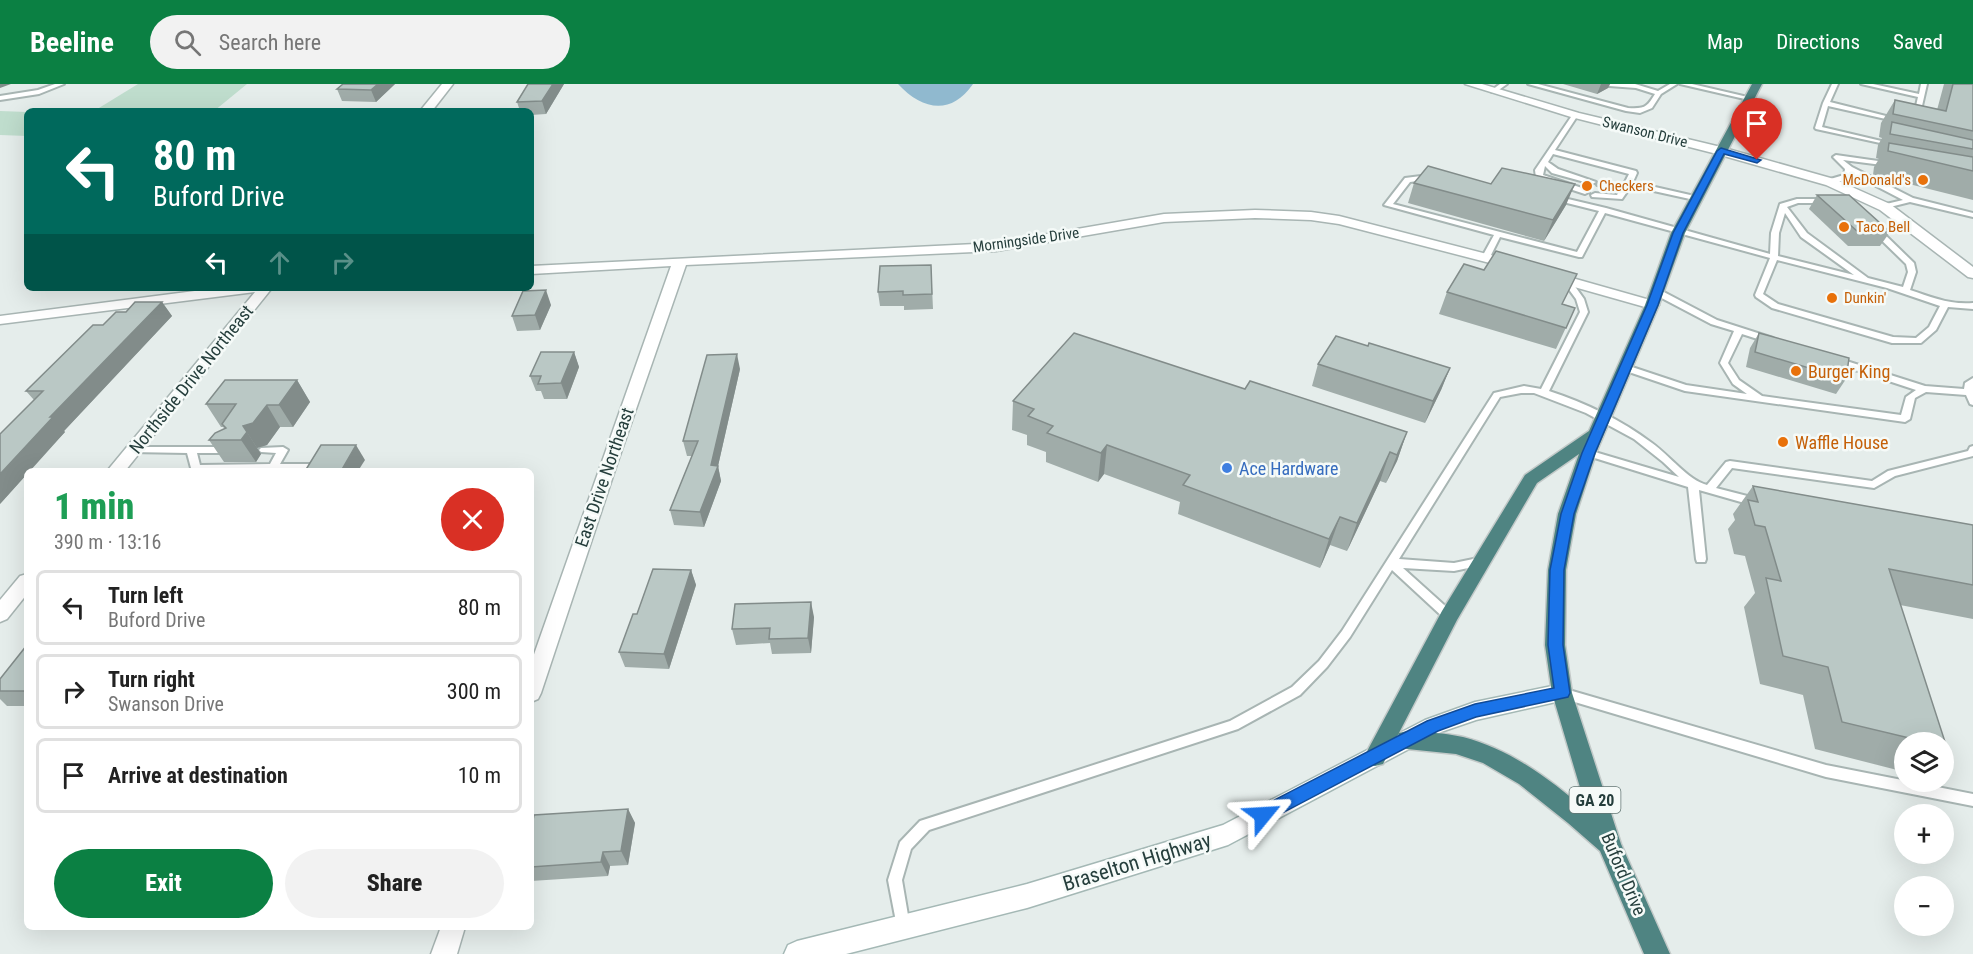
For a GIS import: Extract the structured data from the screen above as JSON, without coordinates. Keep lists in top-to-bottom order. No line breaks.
{"streets":{"highway":["GA 20","Buford Drive"],"street":["Swanson Drive","Morningside Drive","Northside Drive Northeast","East Drive Northeast","Braselton Highway"]},"crossings":[["Swanson Drive","Buford Drive"],["Morningside Drive","East Drive Northeast"],["Morningside Drive","Buford Drive"],["Braselton Highway","Buford Drive"]],"places":["McDonald's","Checkers","Taco Bell","Dunkin'","Burger King","Waffle House","Ace Hardware"],"page":{"header":"Beeline","search":"Search here","nav":["Map","Directions","Saved"],"turn":["80 m","Buford Drive"],"heading":["1 min","390 m · 13:16"],"list":[{"name":"Turn left","note":"Buford Drive","value":"80 m"},{"name":"Turn right","note":"Swanson Drive","value":"300 m"},{"name":"Arrive at destination","value":"10 m"}],"map_buttons":["+","−"],"buttons":["Exit","Share"]}}
